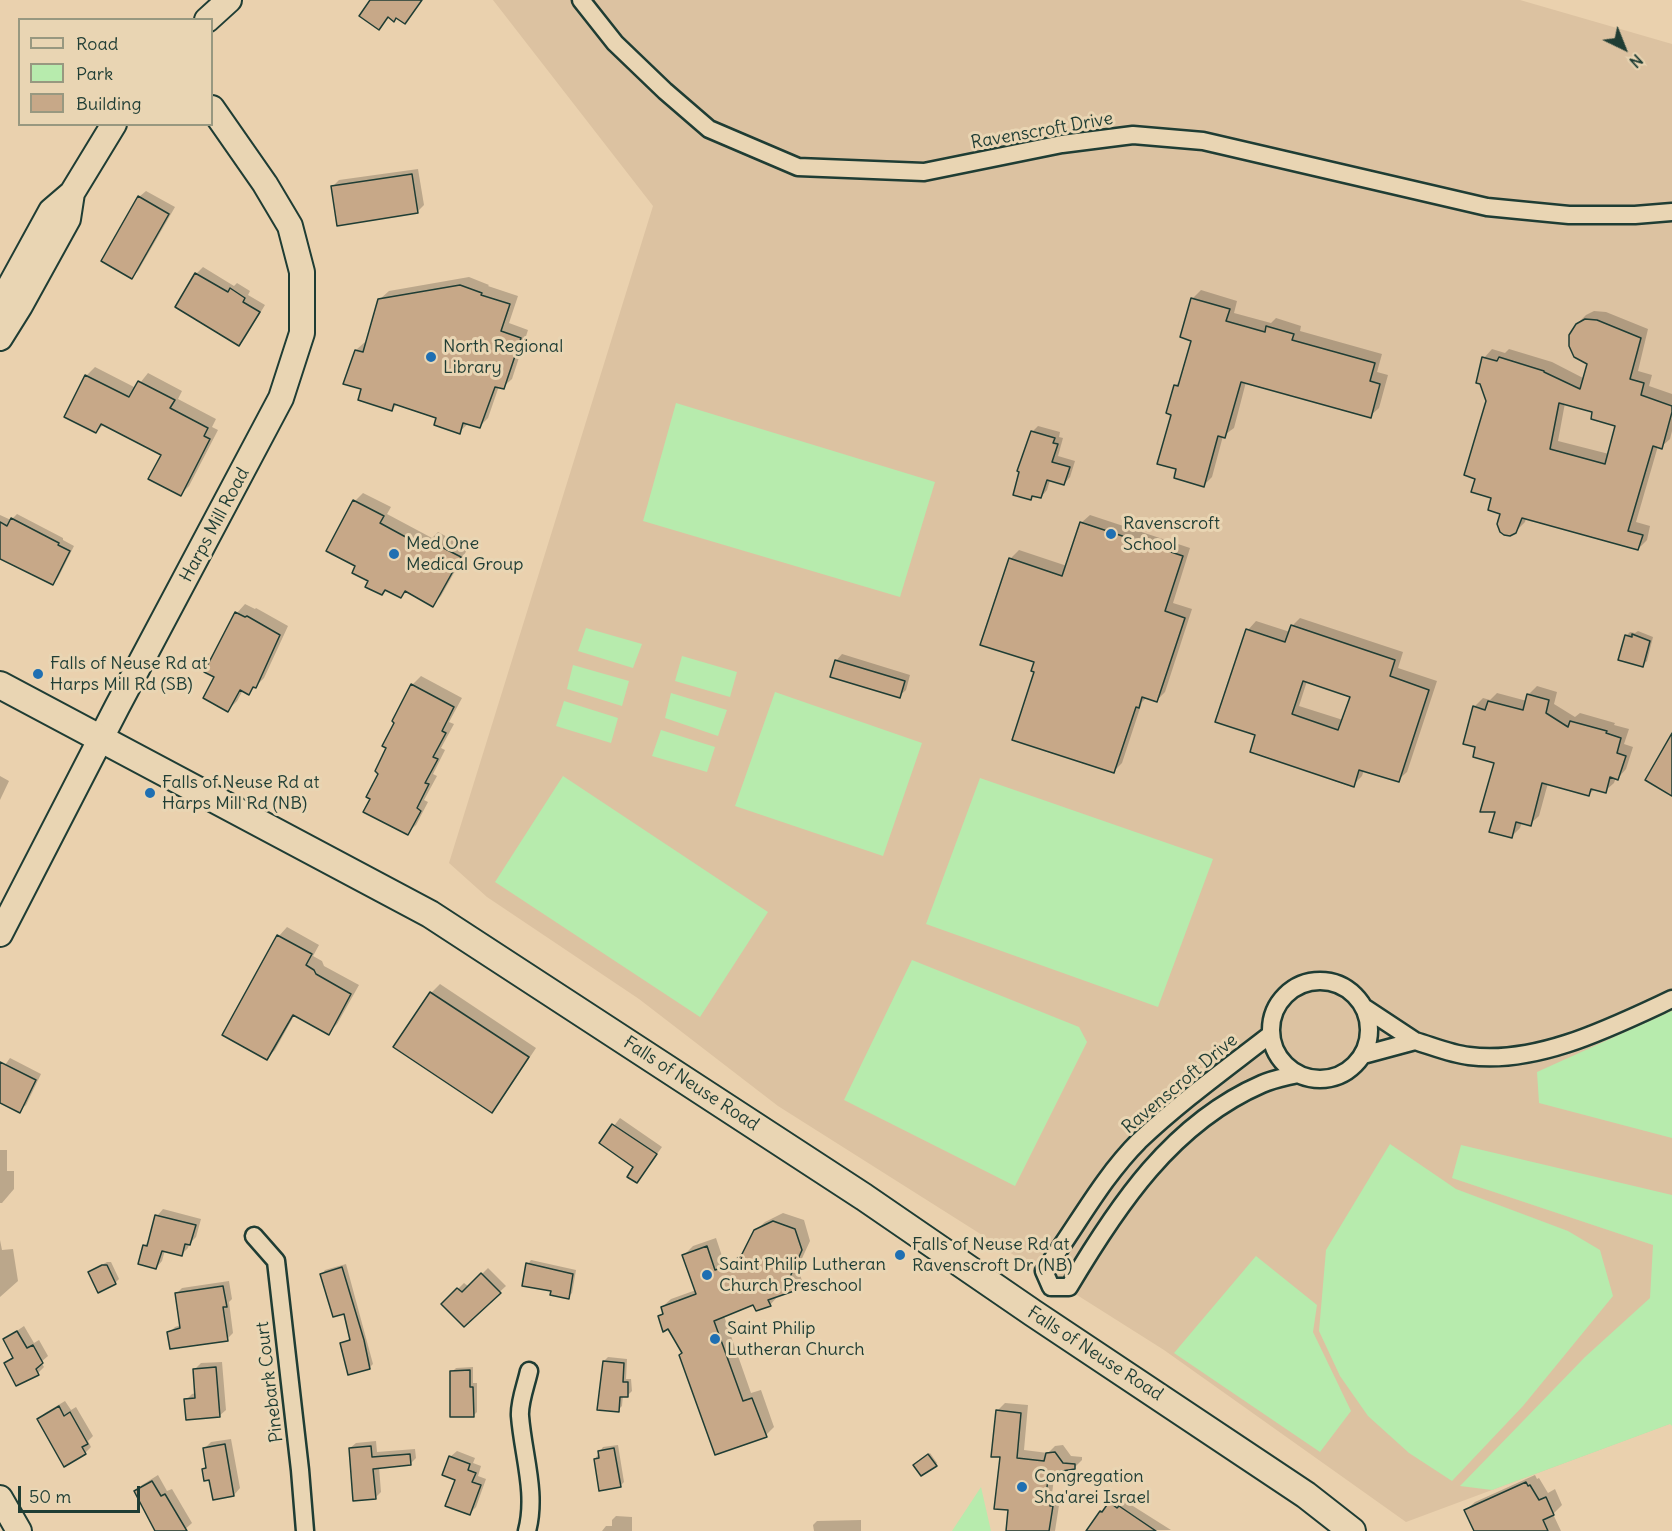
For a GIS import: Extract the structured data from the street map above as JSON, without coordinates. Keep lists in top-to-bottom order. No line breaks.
{"streets":{"main road":["Falls of Neuse Road"],"street":["Ravenscroft Drive","Harps Mill Road","Pinebark Court"]},"crossings":[["Harps Mill Road","Falls of Neuse Road"]],"places":["North Regional Library","Ravenscroft School","Med One Medical Group","Falls of Neuse Rd at Harps Mill Rd (SB)","Falls of Neuse Rd at Harps Mill Rd (NB)","Falls of Neuse Rd at Ravenscroft Dr (NB)","Saint Philip Lutheran Church Preschool","Saint Philip Lutheran Church","Congregation Sha'arei Israel"],"legend":["Road","Park","Building"],"scale_bar":"50 m","north":"bottom right"}
